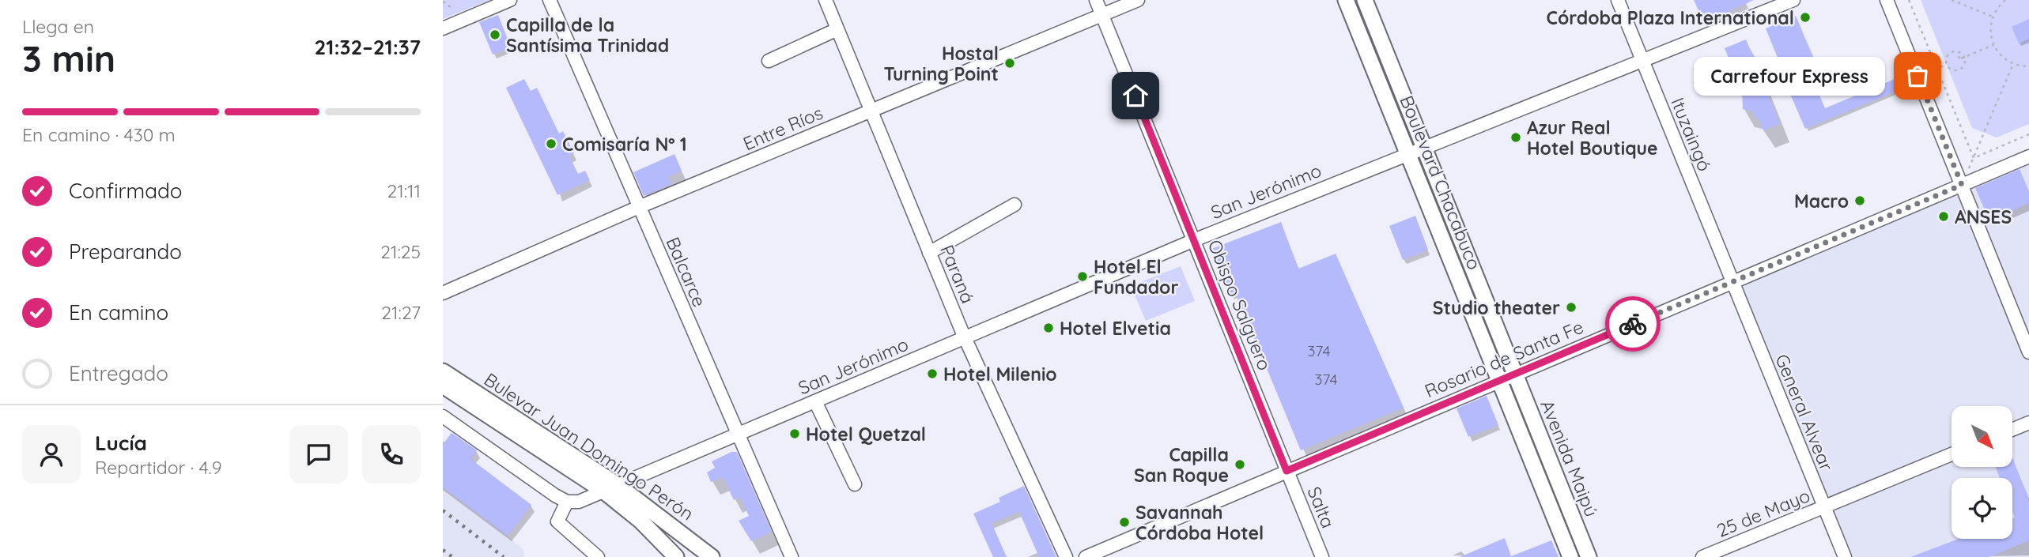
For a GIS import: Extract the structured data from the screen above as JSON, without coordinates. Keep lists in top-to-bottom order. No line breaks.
{"streets":{"main road":["Boulevard Chacabuco","Bulevar Juan Domingo Perón","Avenida Maipú"],"street":["Entre Ríos","Ituzaingó","San Jerónimo","Balcarce","Paraná","Obispo Salguero","Rosario de Santa Fe","General Alvear","Salta","25 de Mayo"]},"crossings":[["Entre Ríos","Balcarce"],["Entre Ríos","Paraná"],["Entre Ríos","Obispo Salguero"],["Ituzaingó","San Jerónimo"],["Ituzaingó","Rosario de Santa Fe"],["Ituzaingó","General Alvear"],["Boulevard Chacabuco","San Jerónimo"],["Boulevard Chacabuco","Rosario de Santa Fe"],["Boulevard Chacabuco","Avenida Maipú"],["San Jerónimo","Balcarce"],["San Jerónimo","Paraná"],["San Jerónimo","Obispo Salguero"],["San Jerónimo","Bulevar Juan Domingo Perón"],["Obispo Salguero","Rosario de Santa Fe"],["Obispo Salguero","Salta"],["Rosario de Santa Fe","General Alvear"],["Rosario de Santa Fe","Avenida Maipú"],["Rosario de Santa Fe","Salta"],["General Alvear","25 de Mayo"]],"places":["Córdoba Plaza International","Capilla de la Santísima Trinidad","Hostal Turning Point","Carrefour Express","Azur Real Hotel Boutique","Comisaría Nº 1","Macro","ANSES","Hotel El Fundador","Studio theater","Hotel Elvetia","Hotel Milenio","Hotel Quetzal","Capilla San Roque","Savannah Córdoba Hotel"],"house_numbers":["374","374"],"north":"bottom right","page":{"heading":["3 min","Llega en","21:32–21:37"],"panel":["Lucía","Repartidor · 4.9"],"bubble":"Carrefour Express","bar":"En camino · 430 m","list":[["Confirmado","21:11"],["Preparando","21:25"],["En camino","21:27"],"Entregado"]}}
